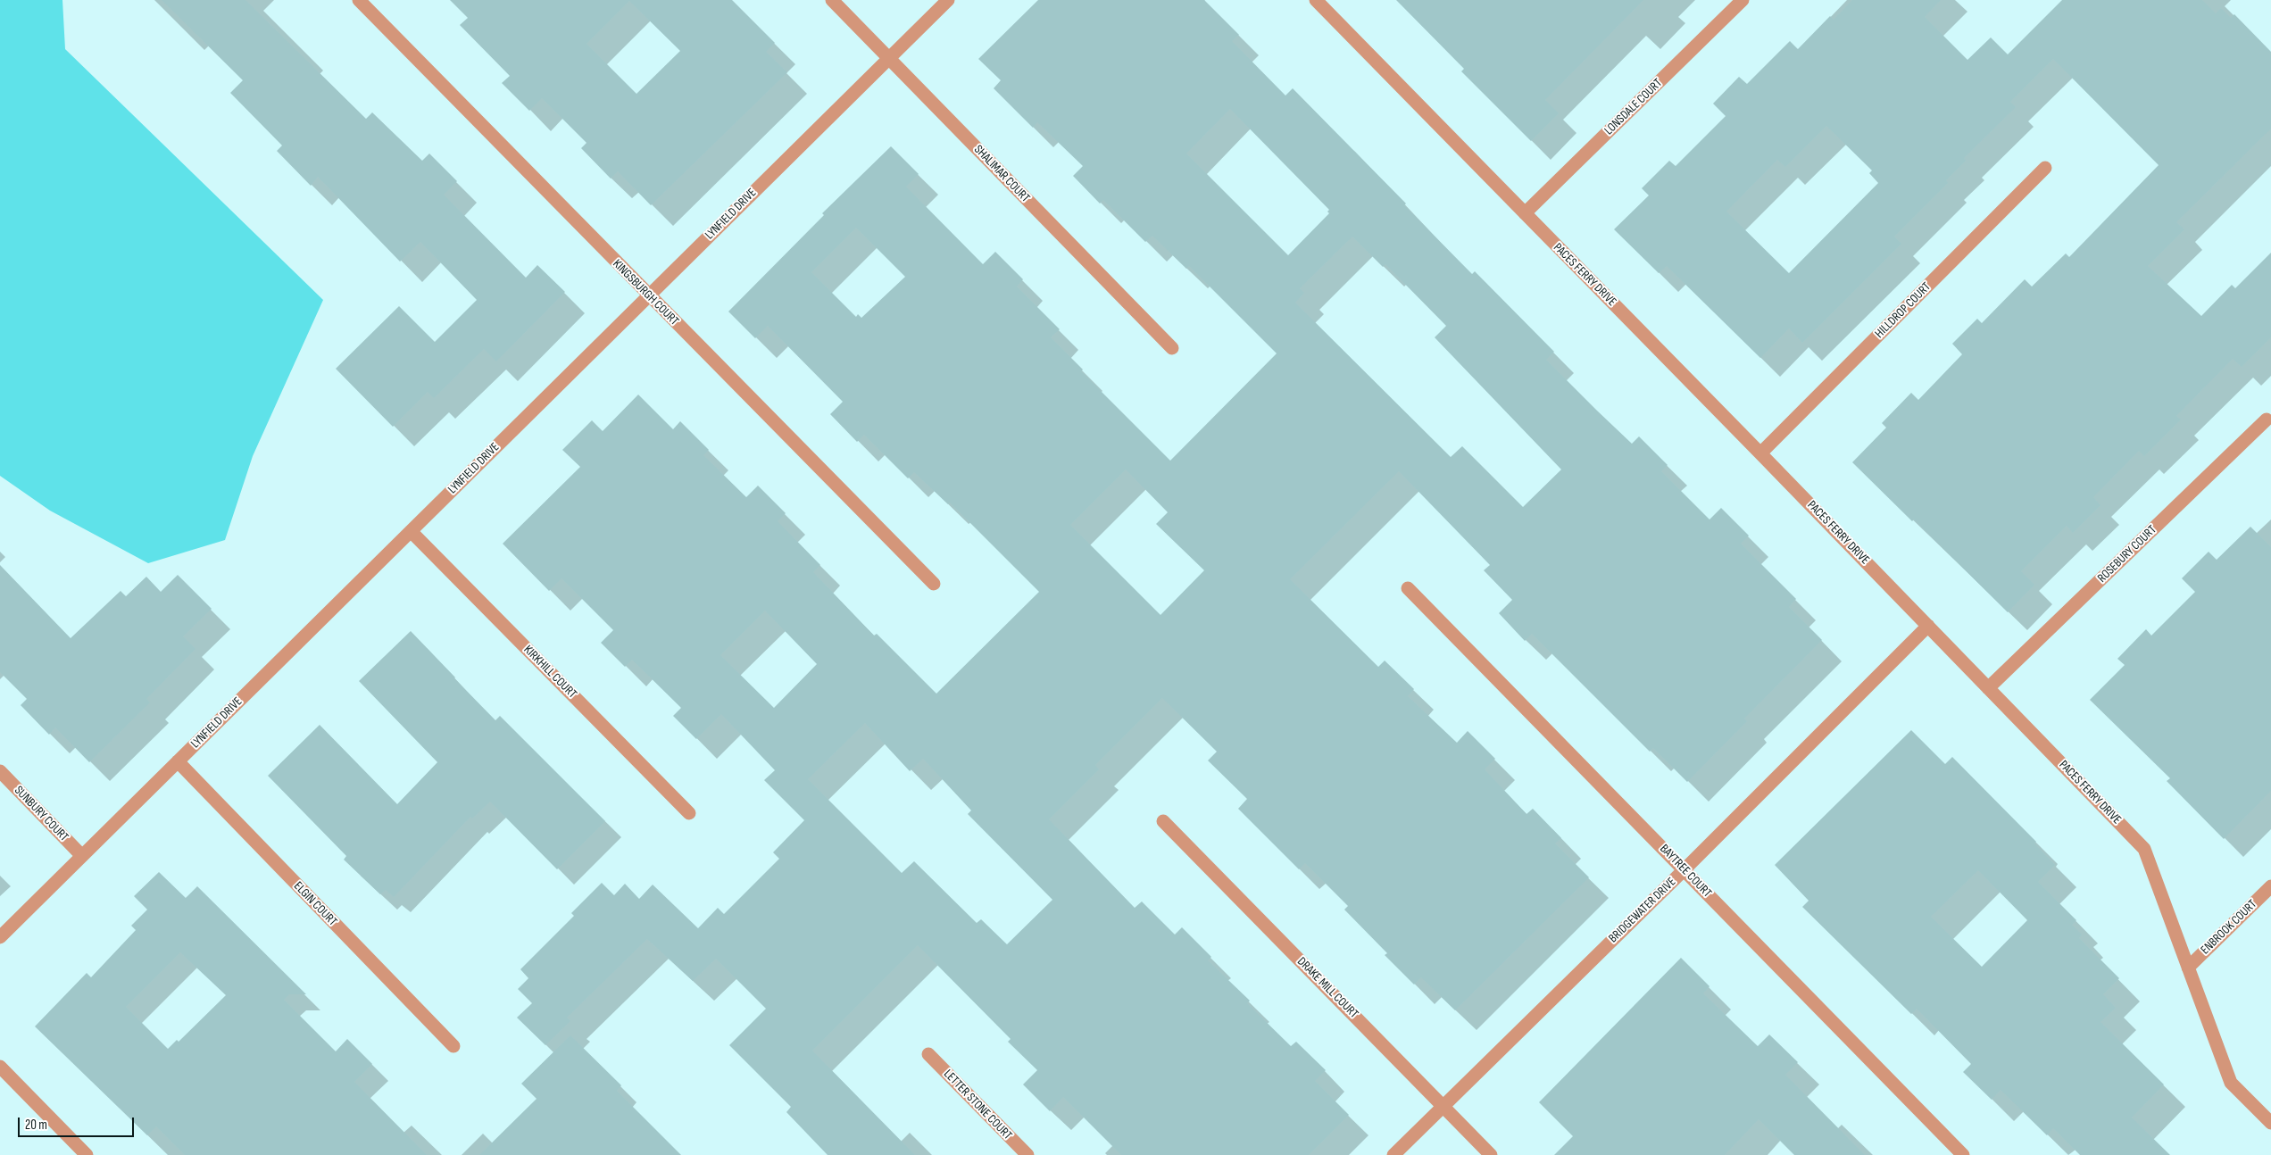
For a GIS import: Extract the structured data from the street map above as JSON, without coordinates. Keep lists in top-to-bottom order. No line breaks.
{"streets":{"street":["LONSDALE COURT","SHALIMAR COURT","LYNFIELD DRIVE","PACES FERRY DRIVE","KINGSBURGH COURT","HILLDROP COURT","ROSEBURY COURT","KIRKHILL COURT","SUNBURY COURT","BAYTREE COURT","ELGIN COURT","BRIDGEWATER DRIVE","ENBROOK COURT","DRAKE MILL COURT","LETTER STONE COURT"]},"crossings":[["LONSDALE COURT","PACES FERRY DRIVE"],["SHALIMAR COURT","LYNFIELD DRIVE"],["LYNFIELD DRIVE","KINGSBURGH COURT"],["LYNFIELD DRIVE","KIRKHILL COURT"],["LYNFIELD DRIVE","SUNBURY COURT"],["LYNFIELD DRIVE","ELGIN COURT"],["PACES FERRY DRIVE","HILLDROP COURT"],["PACES FERRY DRIVE","ROSEBURY COURT"],["PACES FERRY DRIVE","BRIDGEWATER DRIVE"],["PACES FERRY DRIVE","ENBROOK COURT"],["BAYTREE COURT","BRIDGEWATER DRIVE"],["BRIDGEWATER DRIVE","DRAKE MILL COURT"]],"scale_bar":"20 m"}
